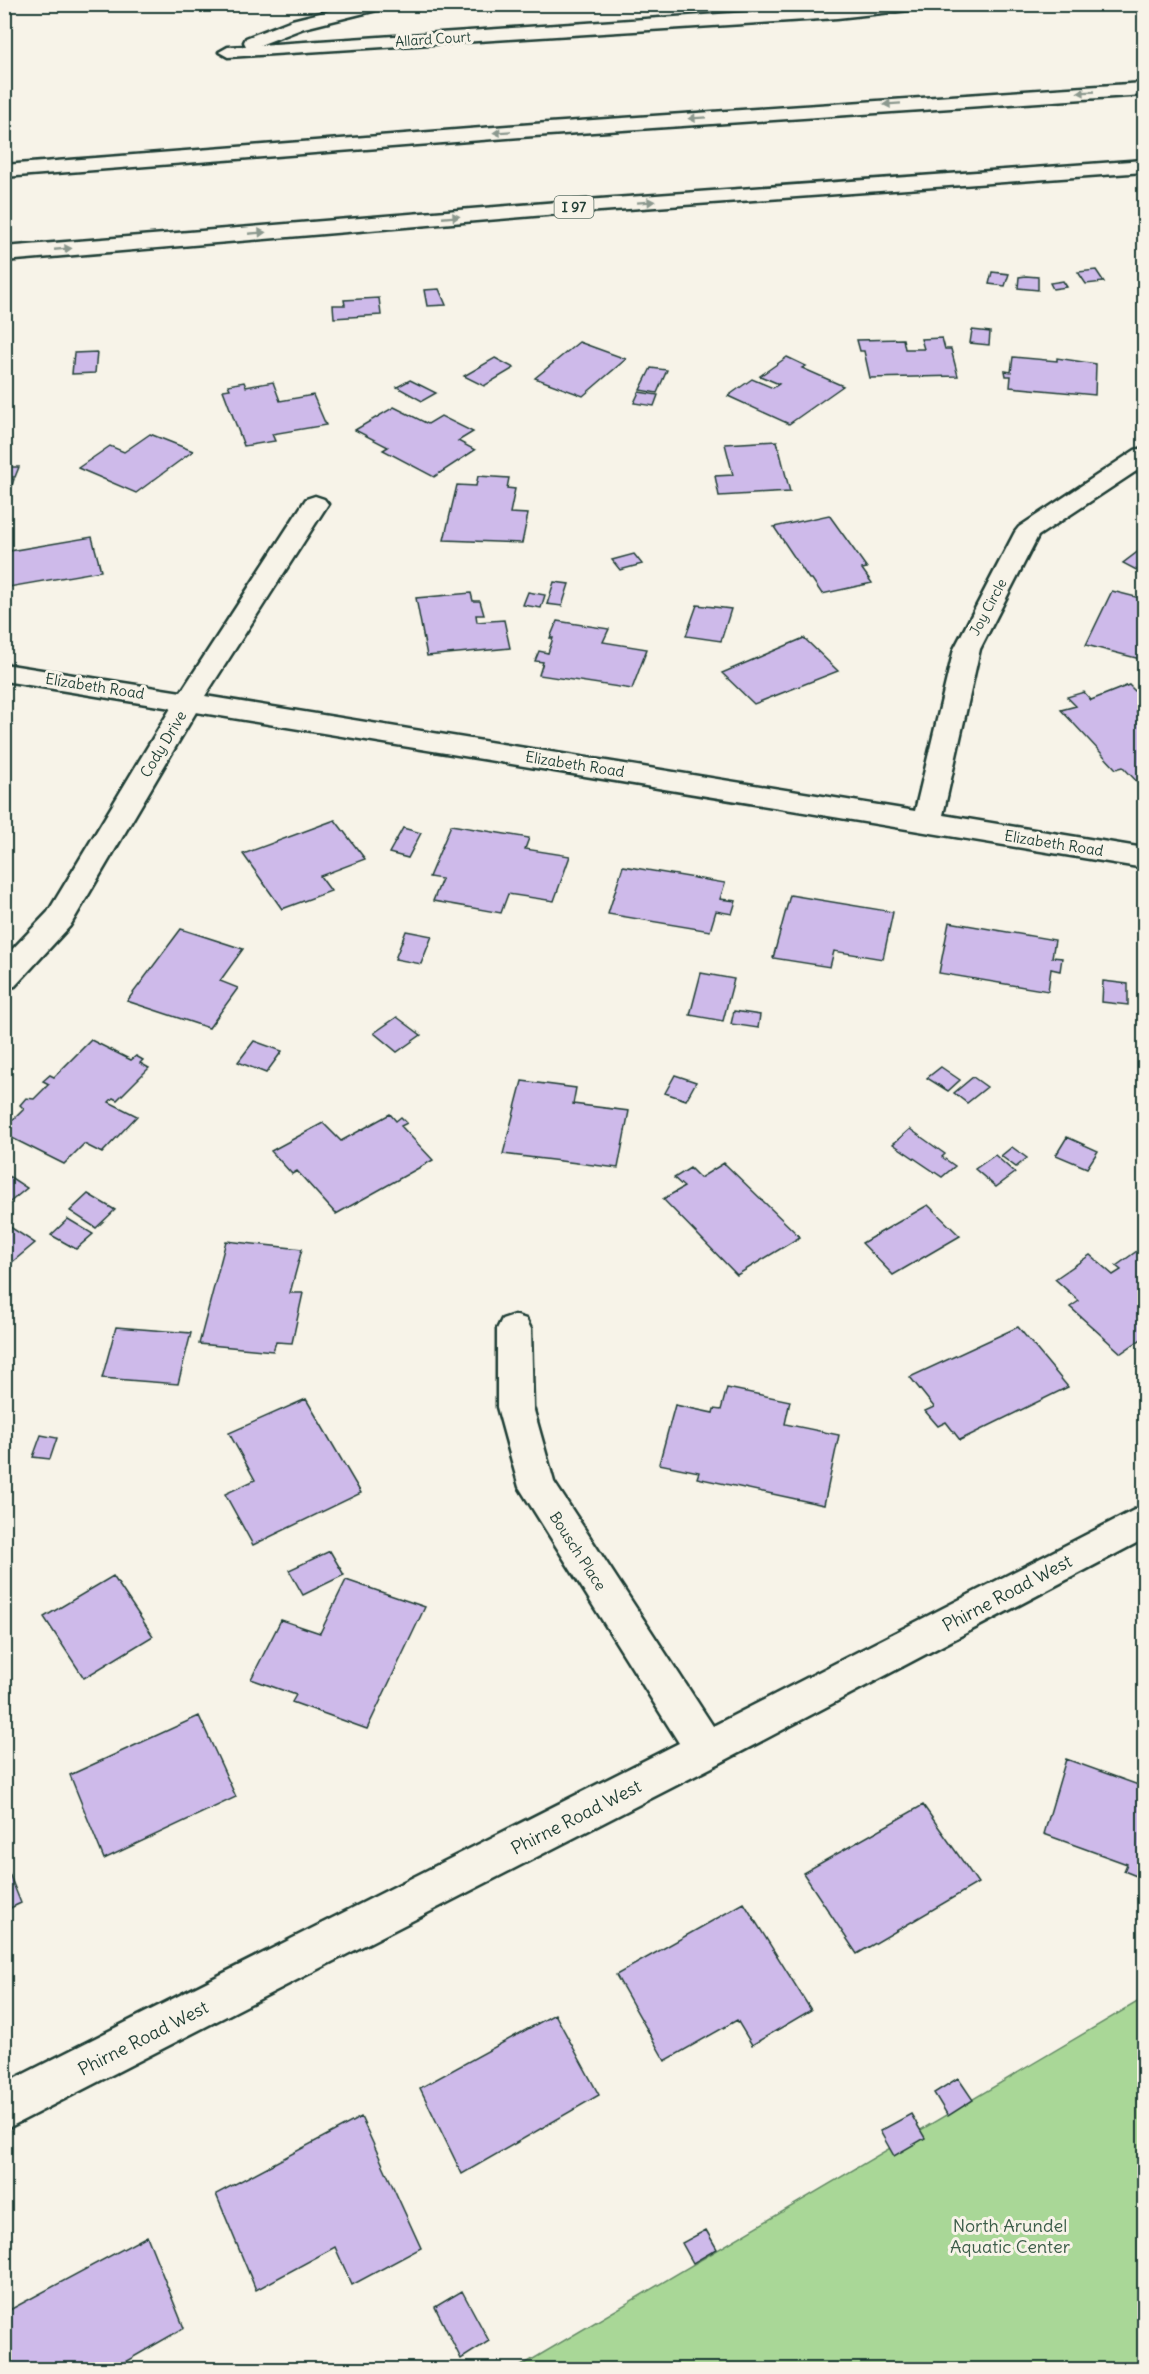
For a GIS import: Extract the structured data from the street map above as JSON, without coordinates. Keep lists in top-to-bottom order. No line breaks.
{"streets":{"main road":["I 97","Joy Circle","Elizabeth Road","Cody Drive","Bousch Place","Phirne Road West"],"lane":["Allard Court"]},"crossings":[["Joy Circle","Elizabeth Road"],["Elizabeth Road","Cody Drive"],["Bousch Place","Phirne Road West"]],"parks":["North Arundel Aquatic Center"]}
